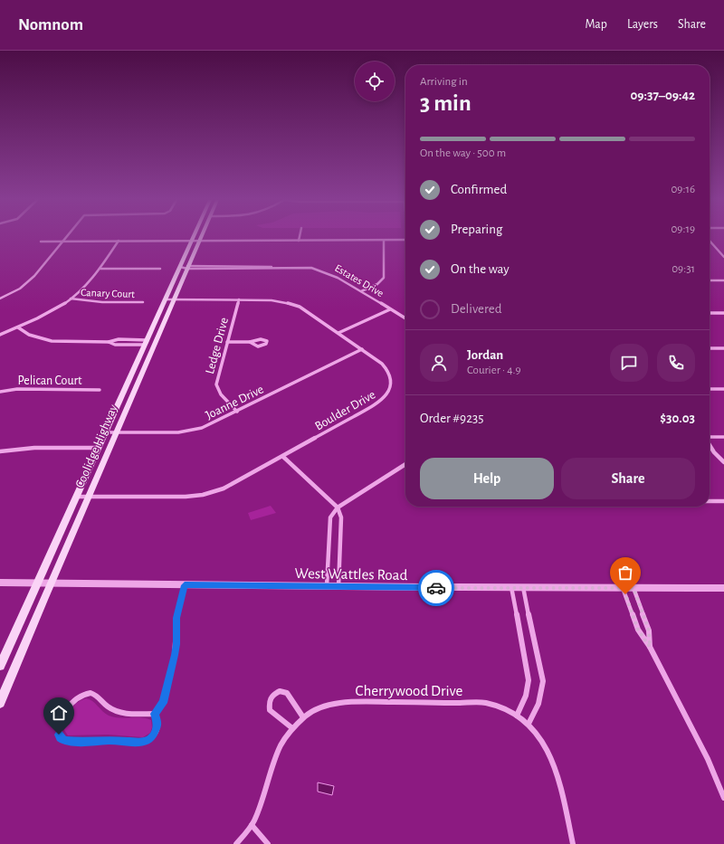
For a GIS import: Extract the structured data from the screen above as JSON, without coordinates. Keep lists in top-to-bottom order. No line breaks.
{"streets":{"main road":["Coolidge Highway"],"street":["Estates Drive","Canary Court","Ledge Drive","Pelican Court","Joanne Drive","Boulder Drive","West Wattles Road","Cherrywood Drive"]},"crossings":[["Estates Drive","Coolidge Highway"],["Ledge Drive","Joanne Drive"],["Ledge Drive","Boulder Drive"],["Joanne Drive","Boulder Drive"],["Joanne Drive","Coolidge Highway"],["Boulder Drive","Coolidge Highway"],["Coolidge Highway","West Wattles Road"]],"page":{"header":"Nomnom","nav":["Map","Layers","Share"],"heading":["3 min","Arriving in","09:37–09:42"],"panel":["Jordan","Courier · 4.9","Order #9235","$30.03"],"bar":"On the way · 500 m","list":[["Confirmed","09:16"],["Preparing","09:19"],["On the way","09:31"],"Delivered"],"buttons":["Help","Share"]}}
